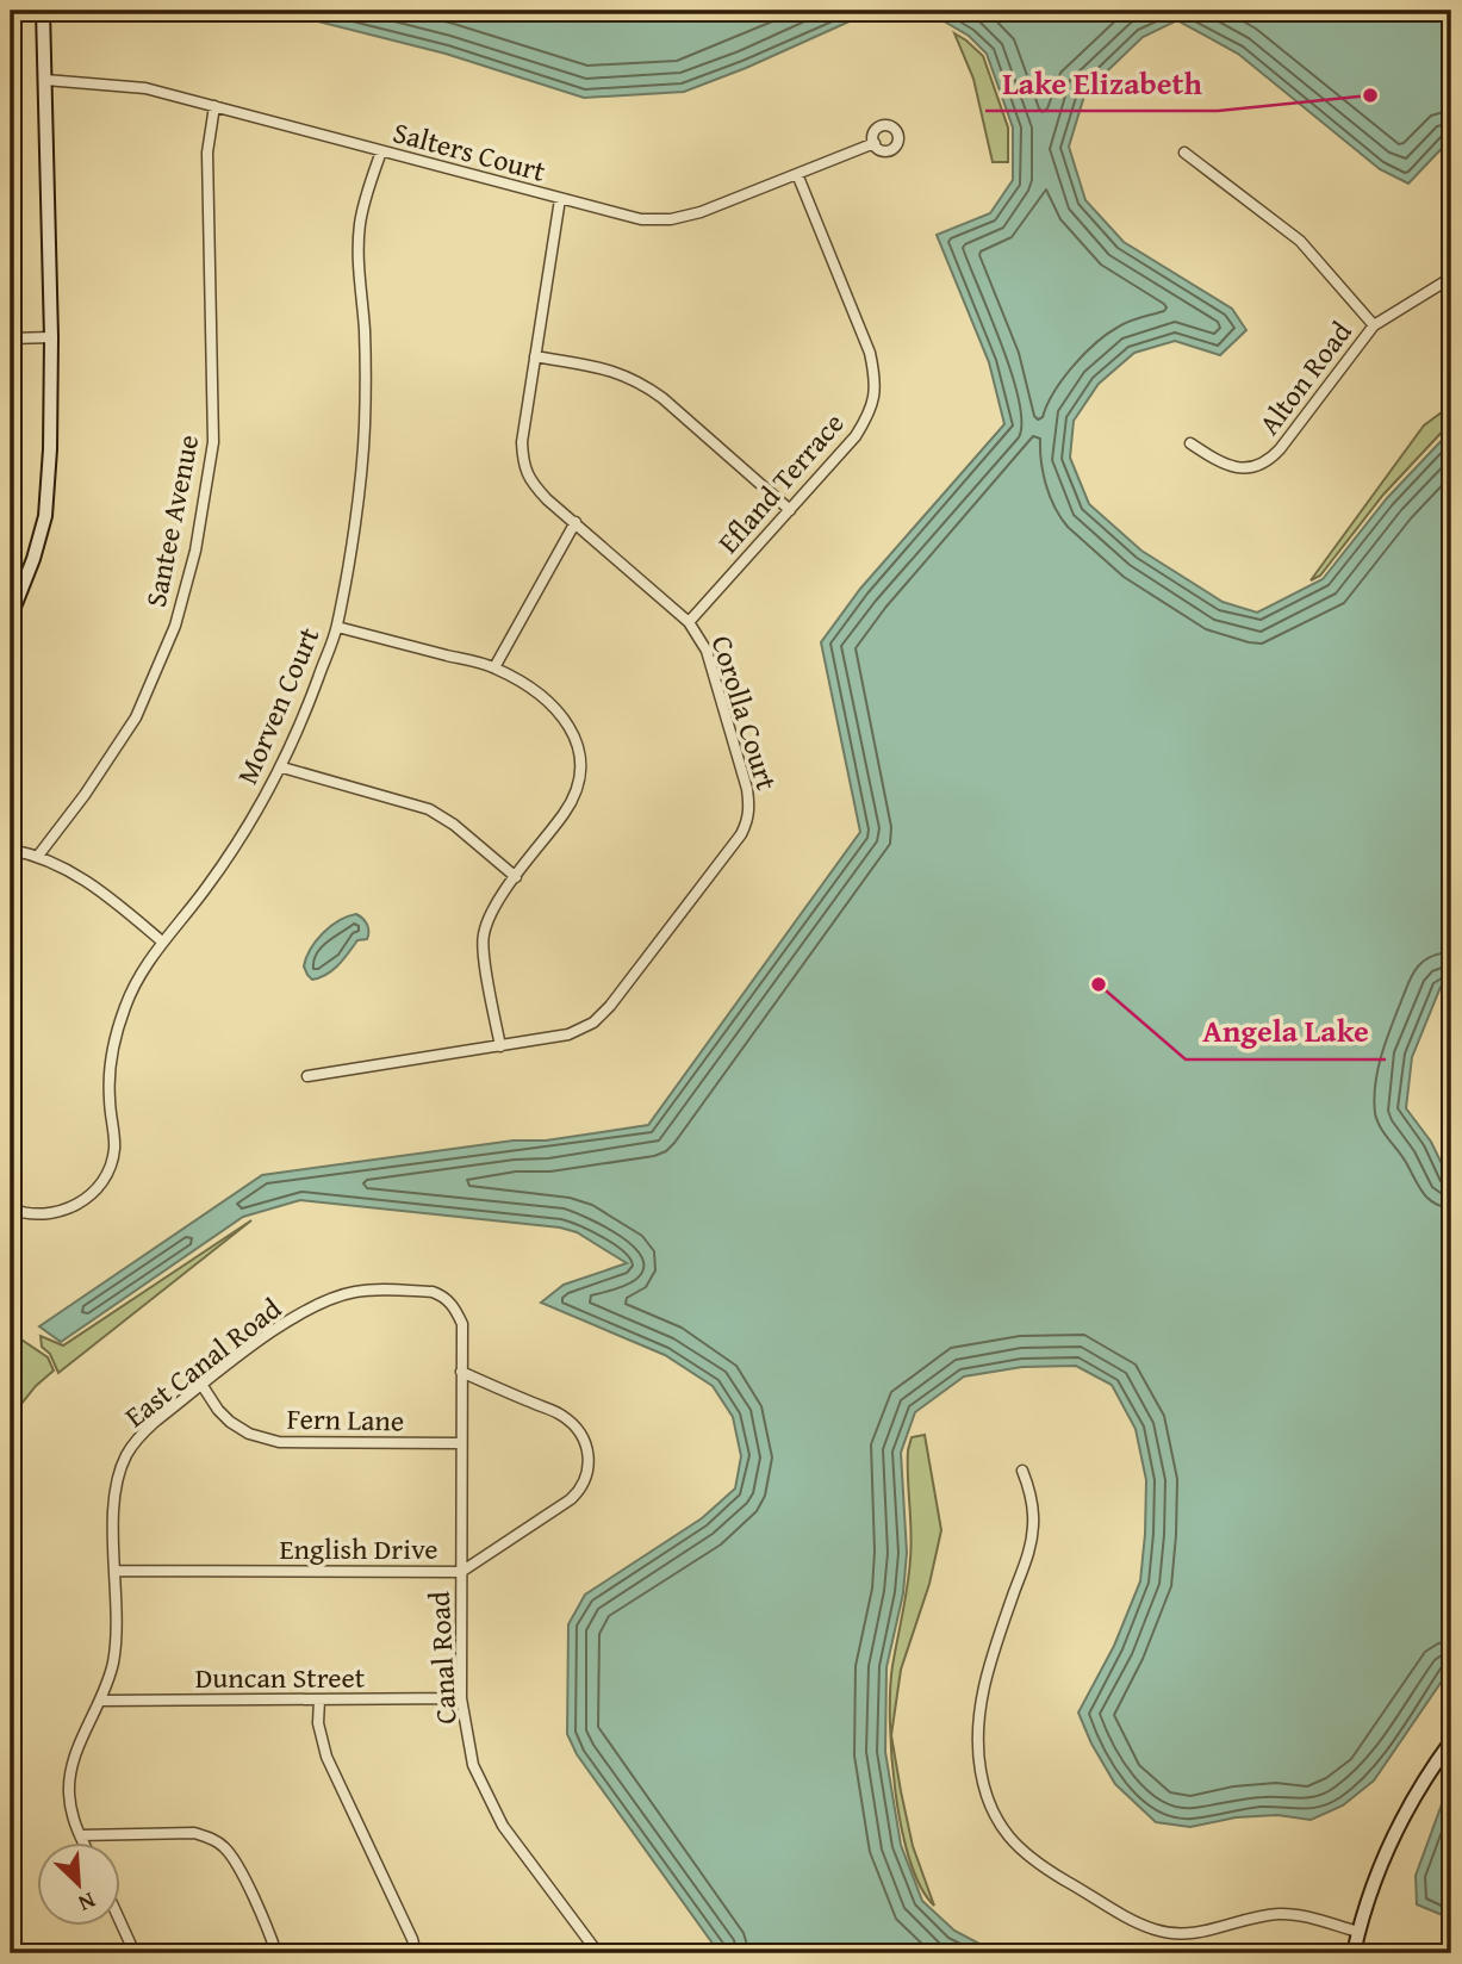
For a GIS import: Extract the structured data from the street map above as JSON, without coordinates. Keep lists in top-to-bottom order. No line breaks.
{"streets":{"street":["Salters Court","Alton Road","Efland Terrace","Santee Avenue","Morven Court","Corolla Court","East Canal Road","Fern Lane","English Drive","Canal Road","Duncan Street"]},"crossings":[["Salters Court","Efland Terrace"],["Salters Court","Santee Avenue"],["Salters Court","Morven Court"],["Salters Court","Corolla Court"],["Efland Terrace","Corolla Court"],["East Canal Road","Fern Lane"],["East Canal Road","English Drive"],["East Canal Road","Canal Road"],["East Canal Road","Duncan Street"],["Fern Lane","Canal Road"],["English Drive","Canal Road"],["Canal Road","Duncan Street"]],"places":["Lake Elizabeth","Angela Lake"],"north":"bottom right"}
